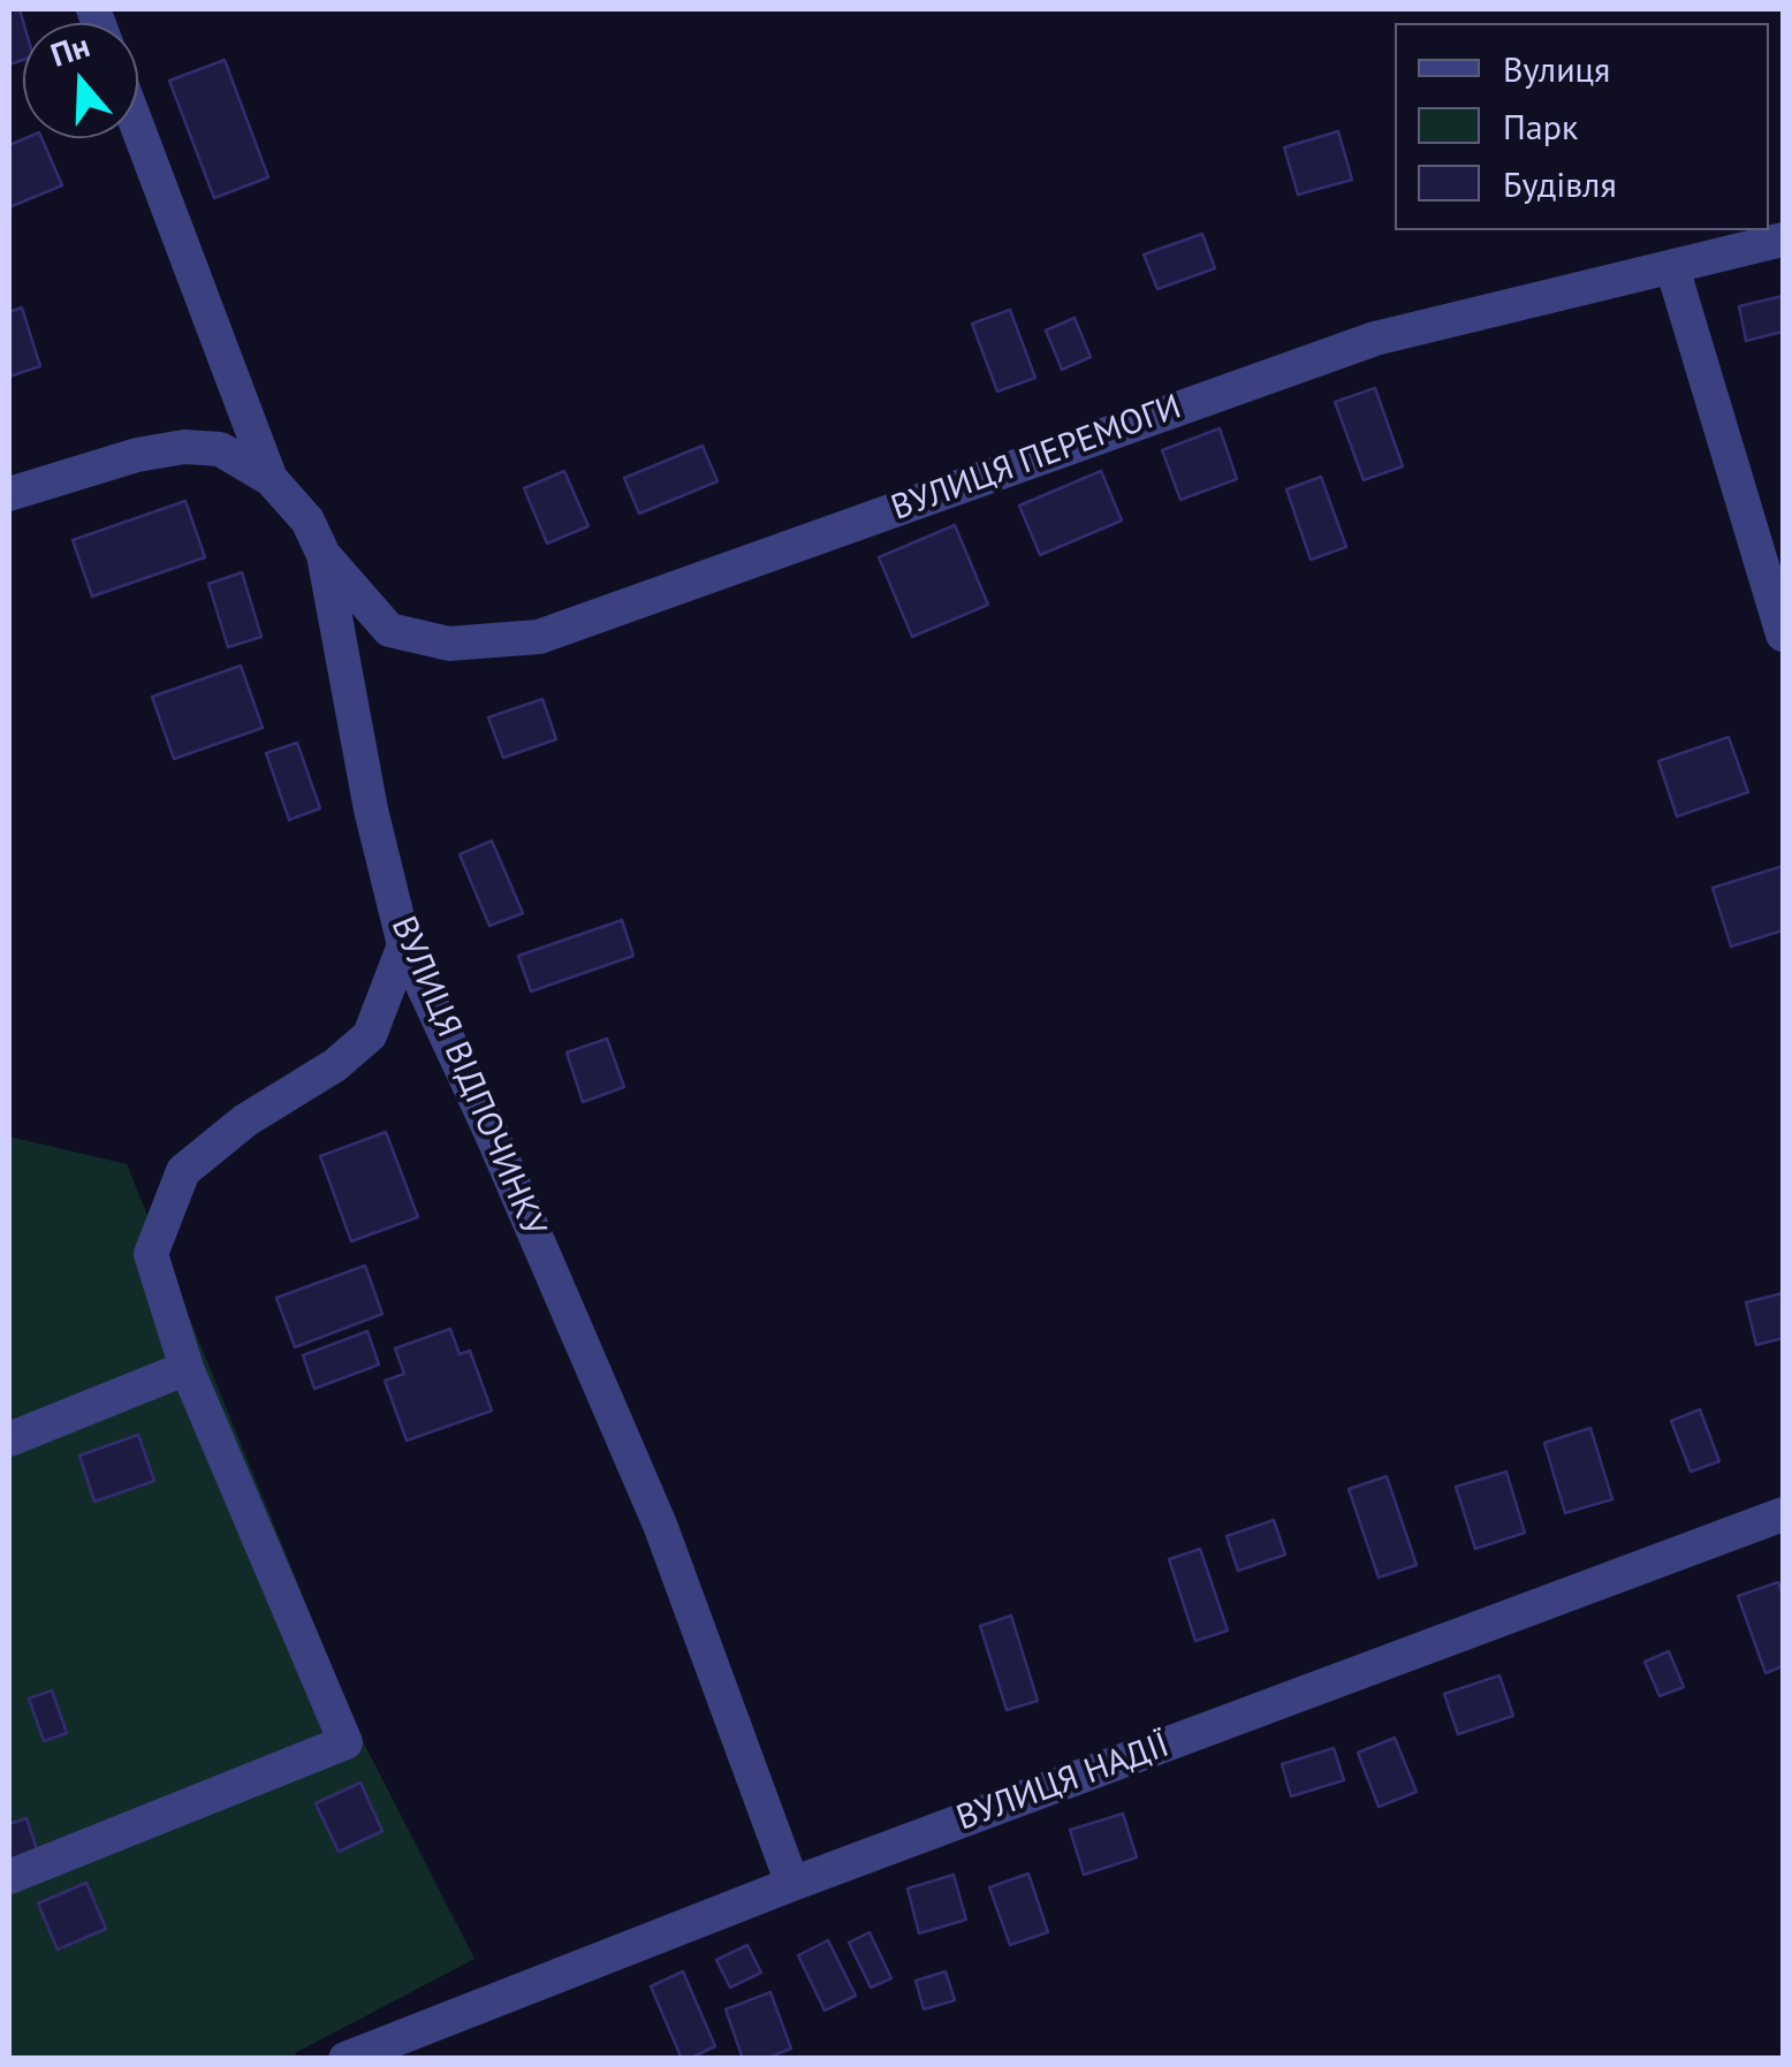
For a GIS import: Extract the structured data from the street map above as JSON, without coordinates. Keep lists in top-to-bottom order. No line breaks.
{"streets":{"street":["ВУЛИЦЯ ПЕРЕМОГИ","ВУЛИЦЯ ВІДПОЧИНКУ","ВУЛИЦЯ НАДІЇ"]},"crossings":[["ВУЛИЦЯ ПЕРЕМОГИ","ВУЛИЦЯ ВІДПОЧИНКУ"],["ВУЛИЦЯ ВІДПОЧИНКУ","ВУЛИЦЯ НАДІЇ"]],"legend":["Вулиця","Парк","Будівля"],"north":"top"}
